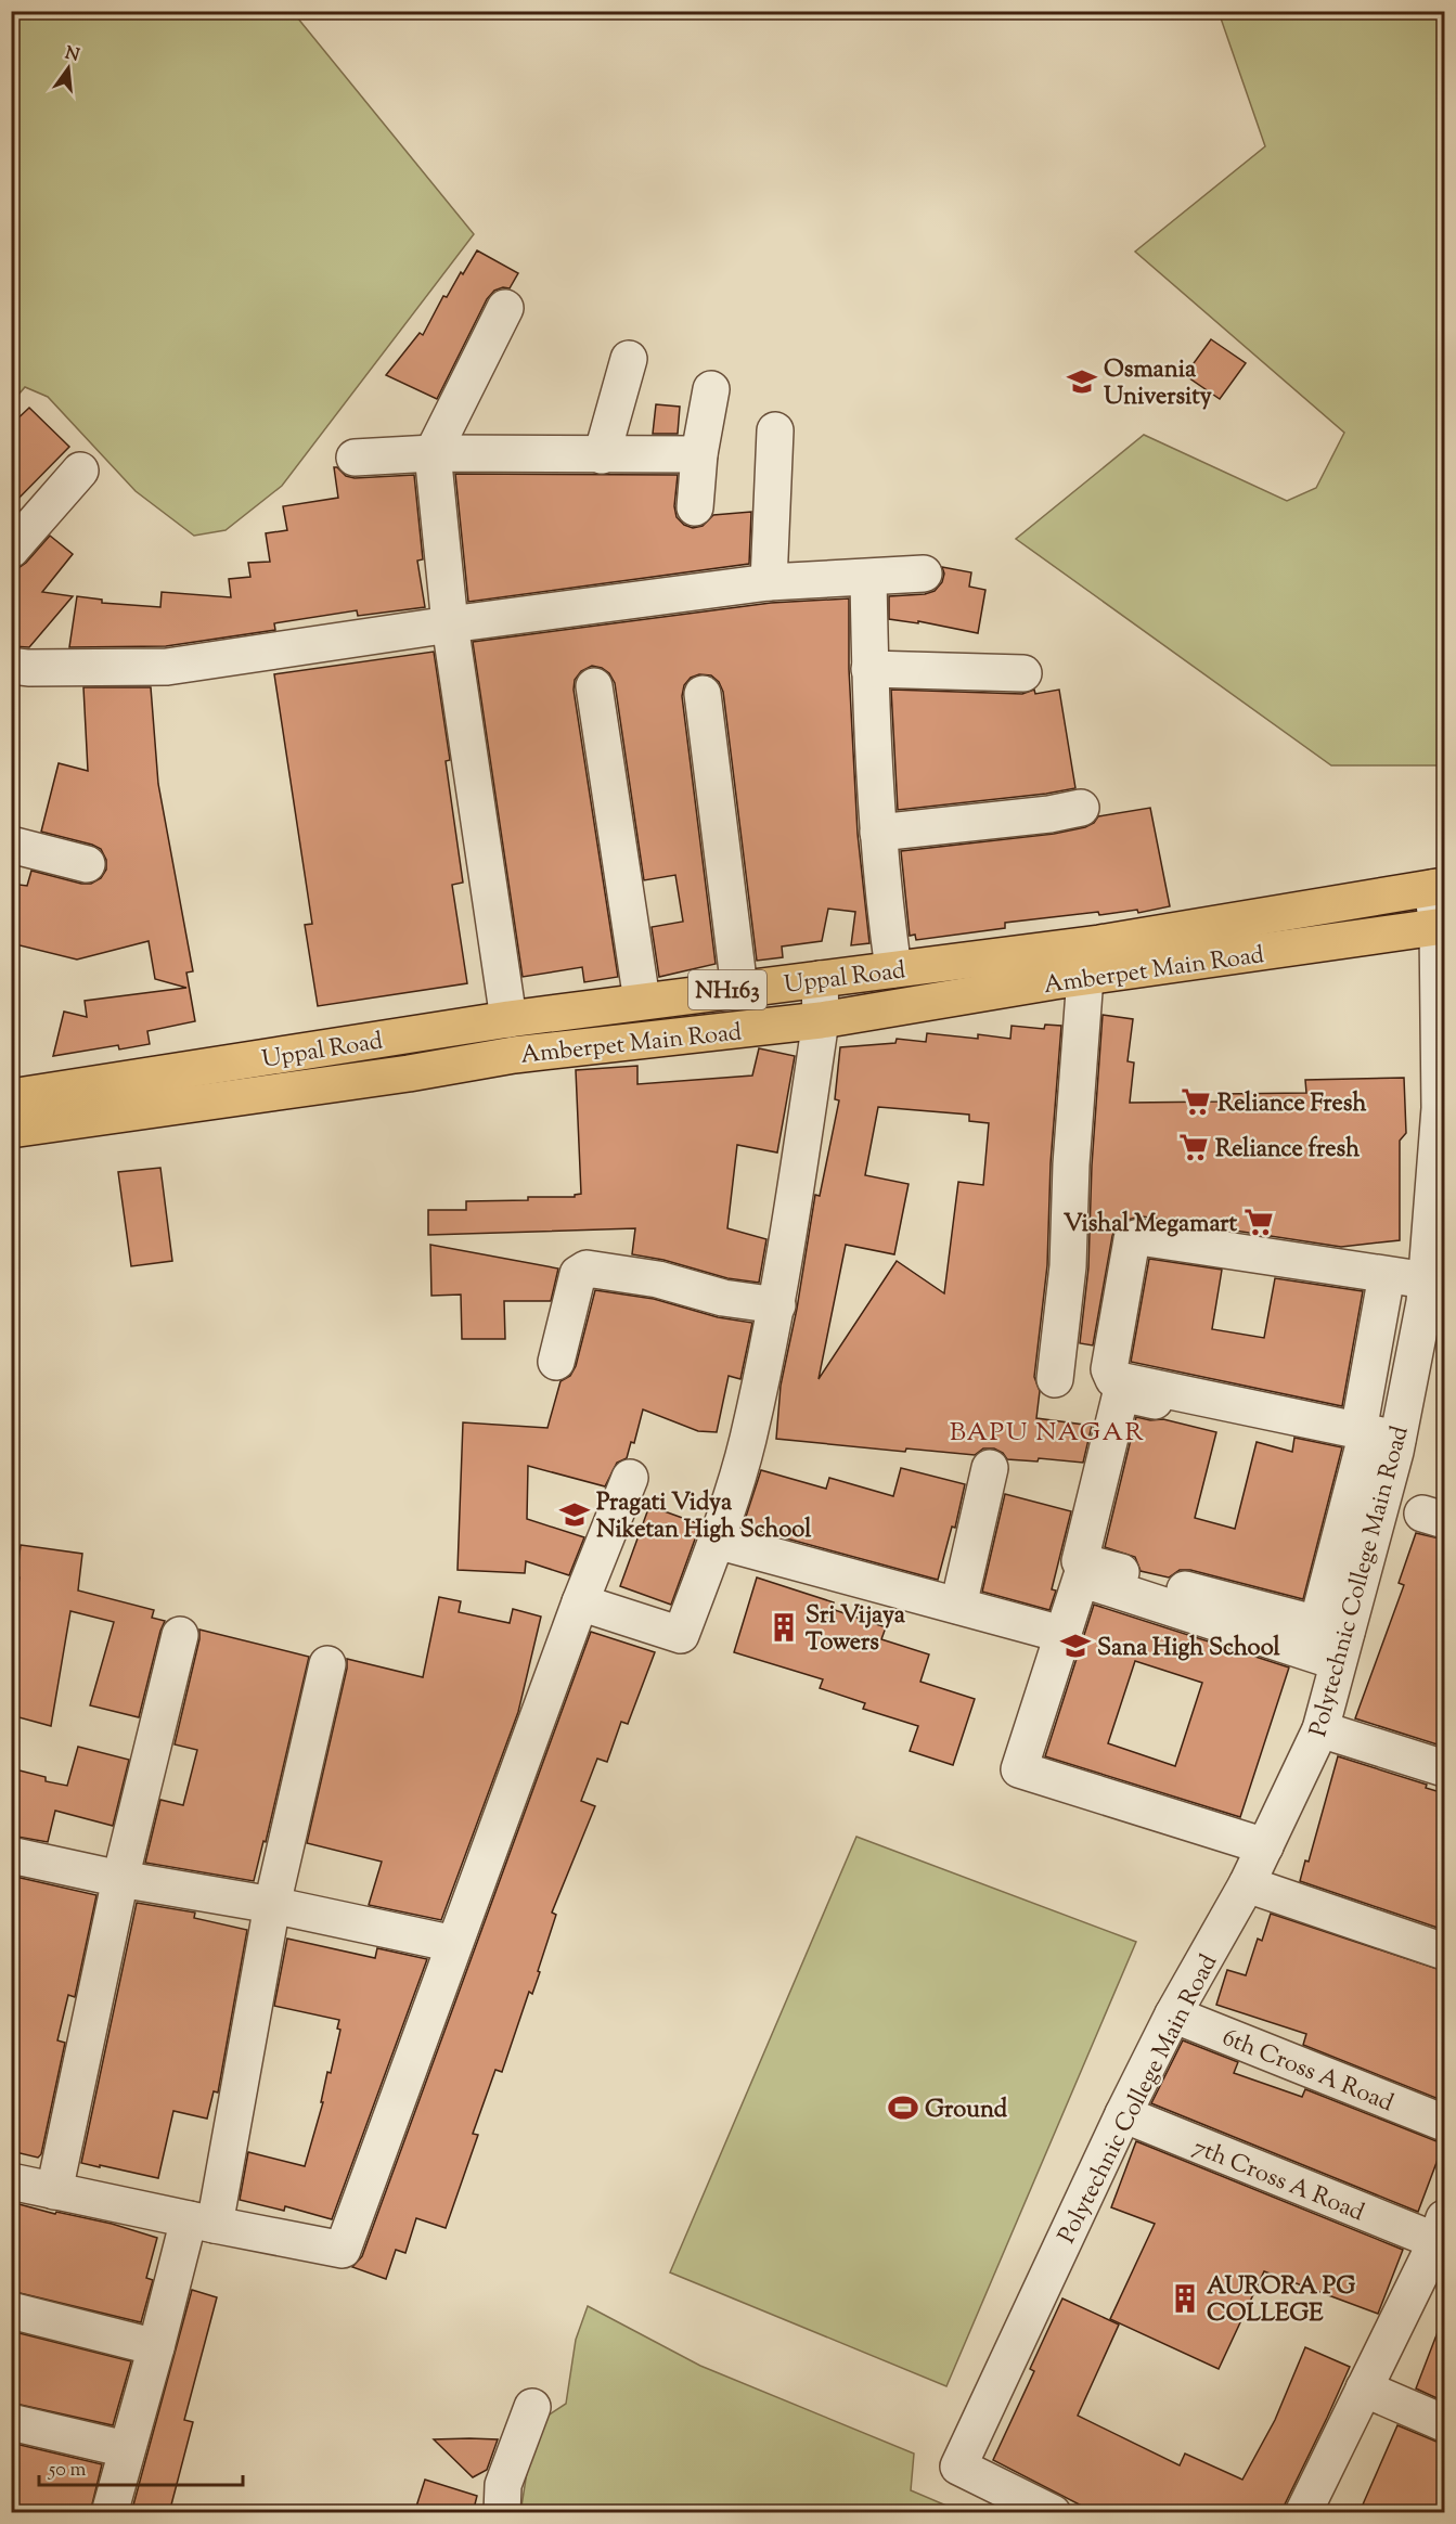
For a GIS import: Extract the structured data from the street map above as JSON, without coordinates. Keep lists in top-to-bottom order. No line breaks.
{"streets":{"highway":["Amberpet Main Road","Uppal Road","NH163"],"street":["Polytechnic College Main Road","6th Cross A Road","7th Cross A Road"]},"crossings":[["Amberpet Main Road","Polytechnic College Main Road"],["Uppal Road","Polytechnic College Main Road"],["Polytechnic College Main Road","6th Cross A Road"],["Polytechnic College Main Road","7th Cross A Road"]],"districts":["BAPU NAGAR"],"places":{"school or university":["Osmania University","Pragati Vidya Niketan High School","Sana High School"],"supermarket":["Reliance Fresh","Reliance fresh","Vishal Megamart"],"building":["Sri Vijaya Towers","AURORA PG COLLEGE"],"sports":["Ground"]},"scale_bar":"50 m","north":"top"}
